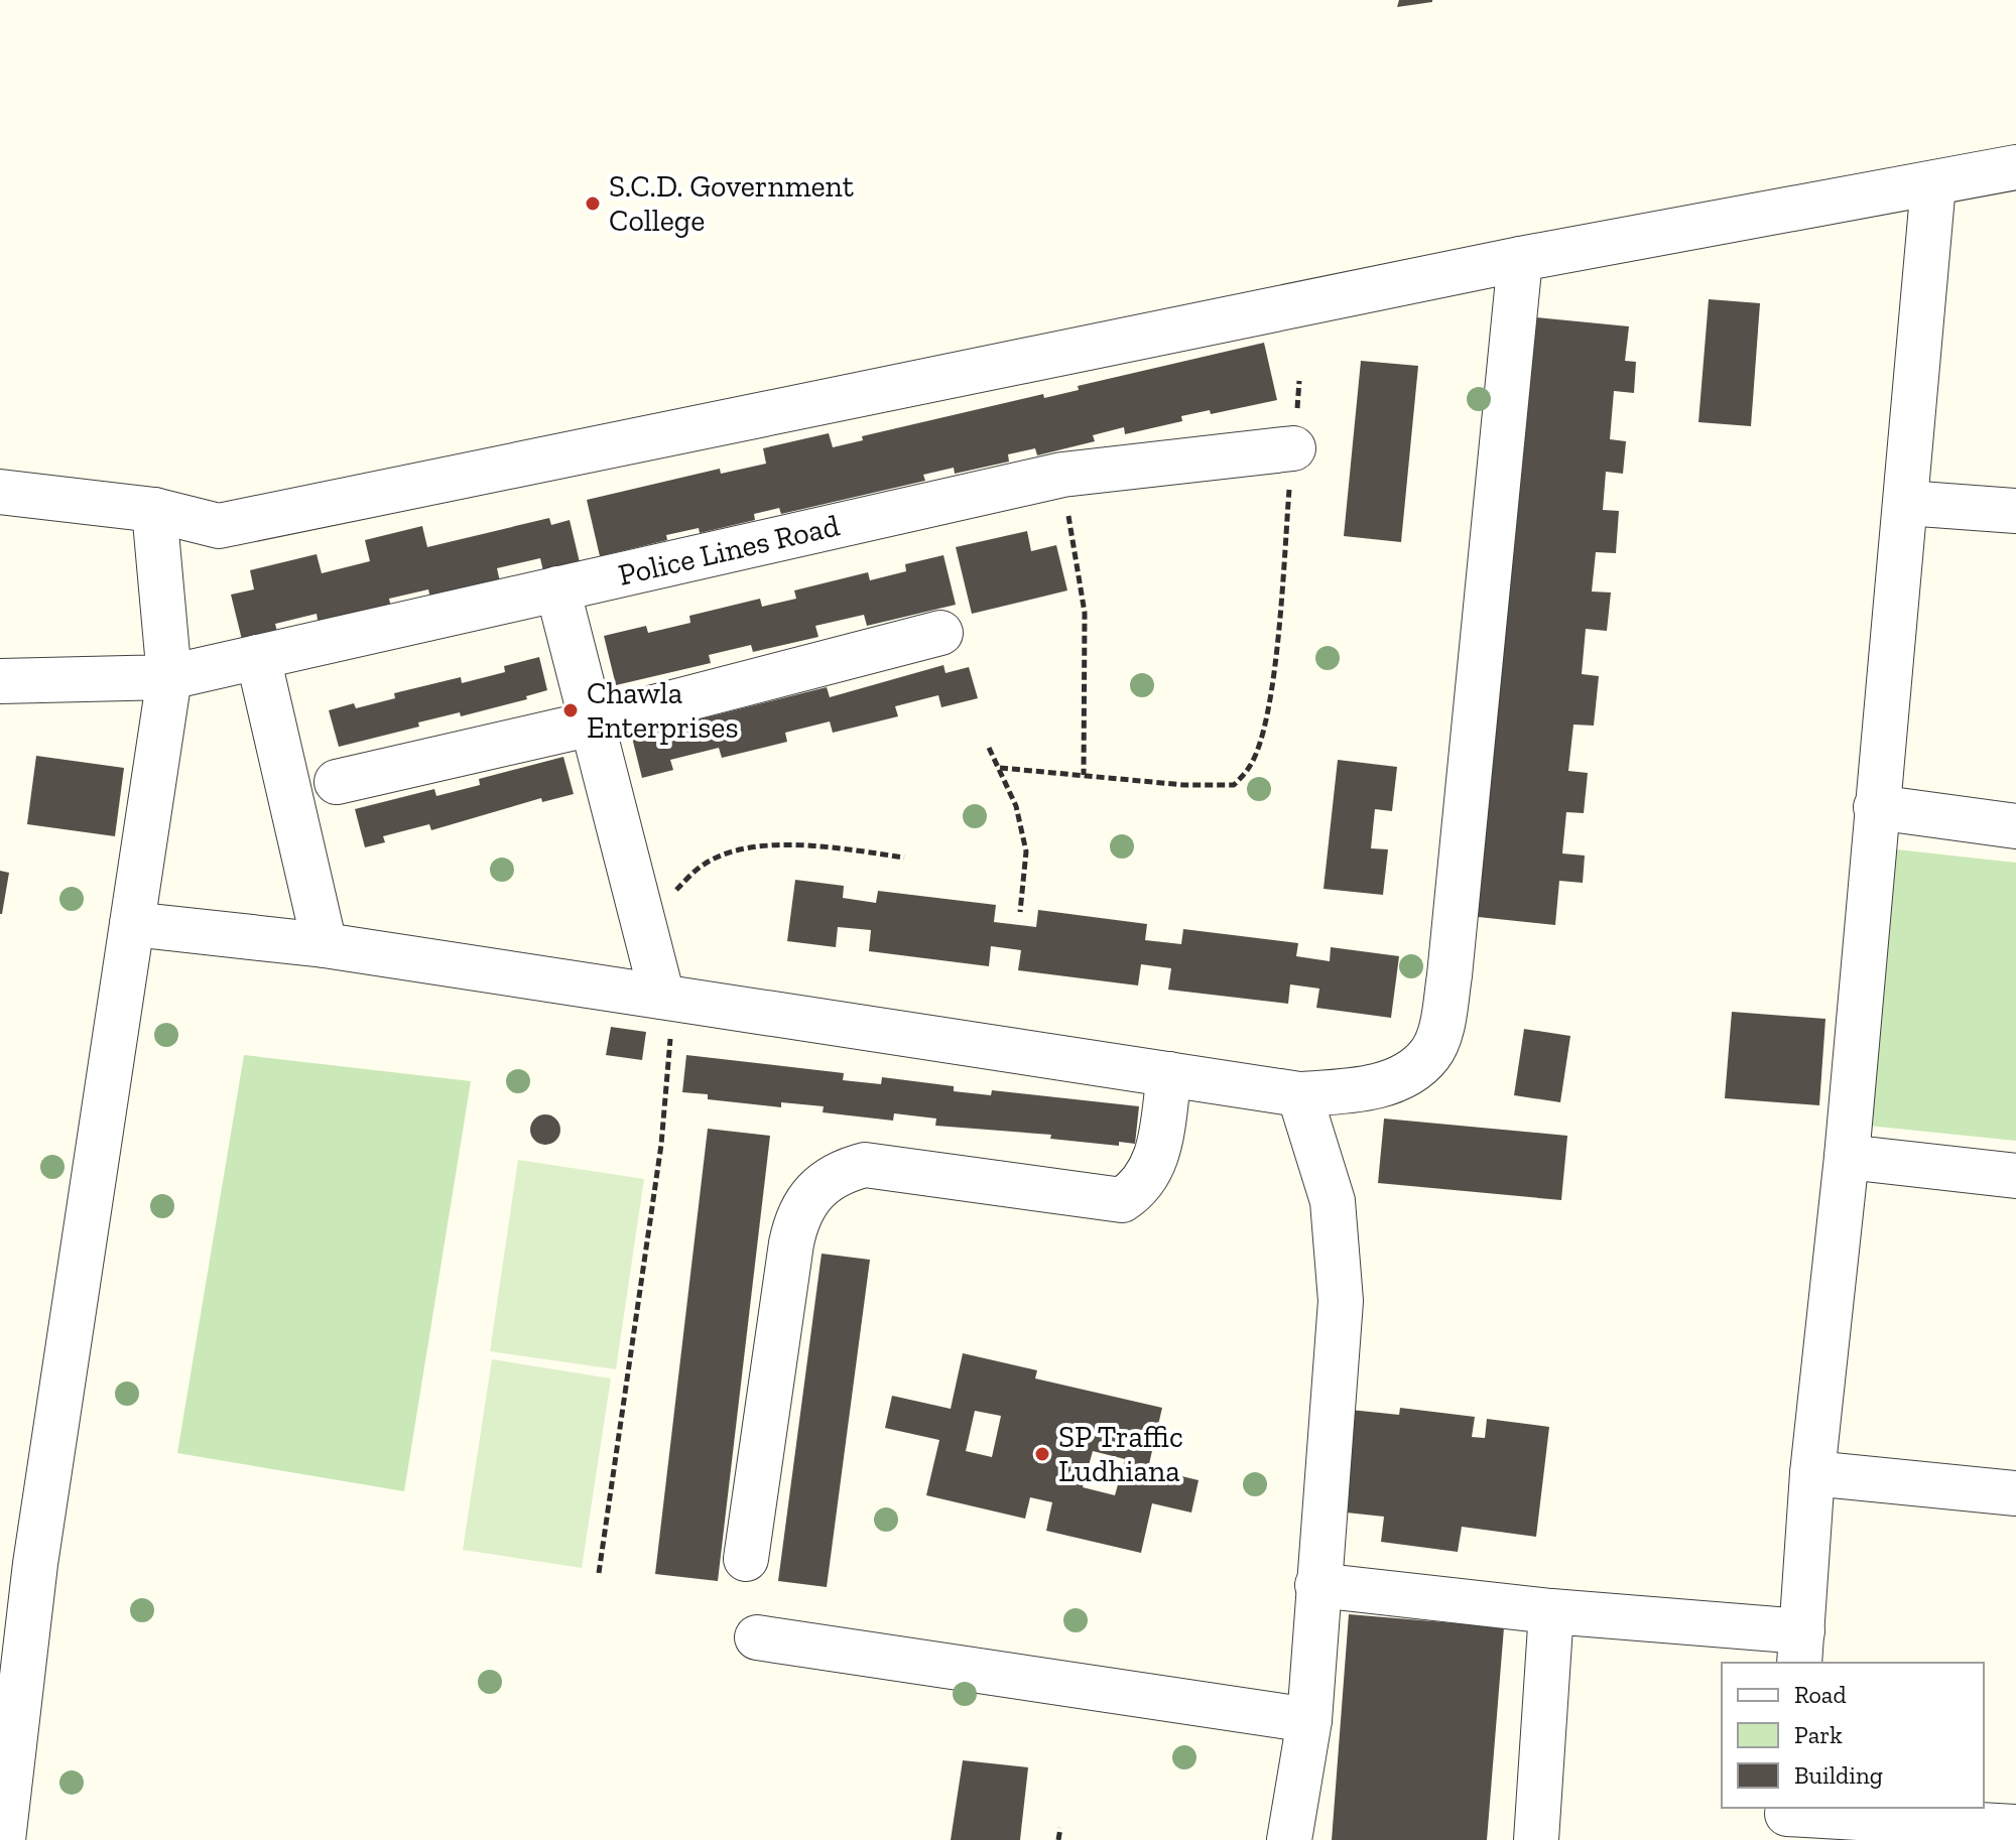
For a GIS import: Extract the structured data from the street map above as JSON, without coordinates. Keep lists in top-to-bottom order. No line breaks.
{"streets":{"street":["Police Lines Road"]},"places":["S.C.D. Government College","Chawla Enterprises","SP Traffic Ludhiana"],"legend":["Road","Park","Building"]}
